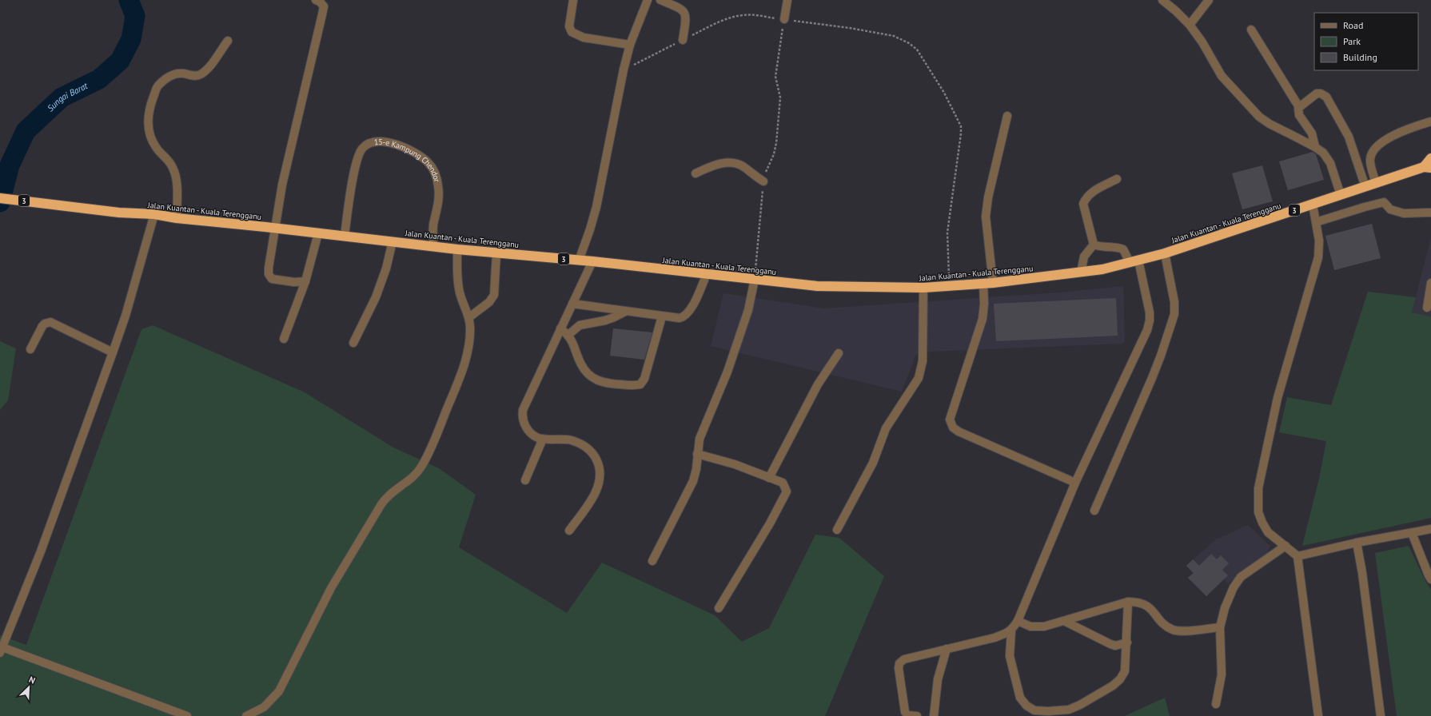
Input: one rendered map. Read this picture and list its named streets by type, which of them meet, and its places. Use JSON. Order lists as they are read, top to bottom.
{
  "streets": {
    "highway": ["3", "Jalan Kuantan - Kuala Terengganu"],
    "street": ["15-e Kampung Chendor"]
  },
  "crossings": [
    ["15-e Kampung Chendor", "Jalan Kuantan - Kuala Terengganu"]
  ],
  "water": ["Sungai Barat"],
  "legend": ["Road", "Park", "Building"],
  "north": "top right"
}
